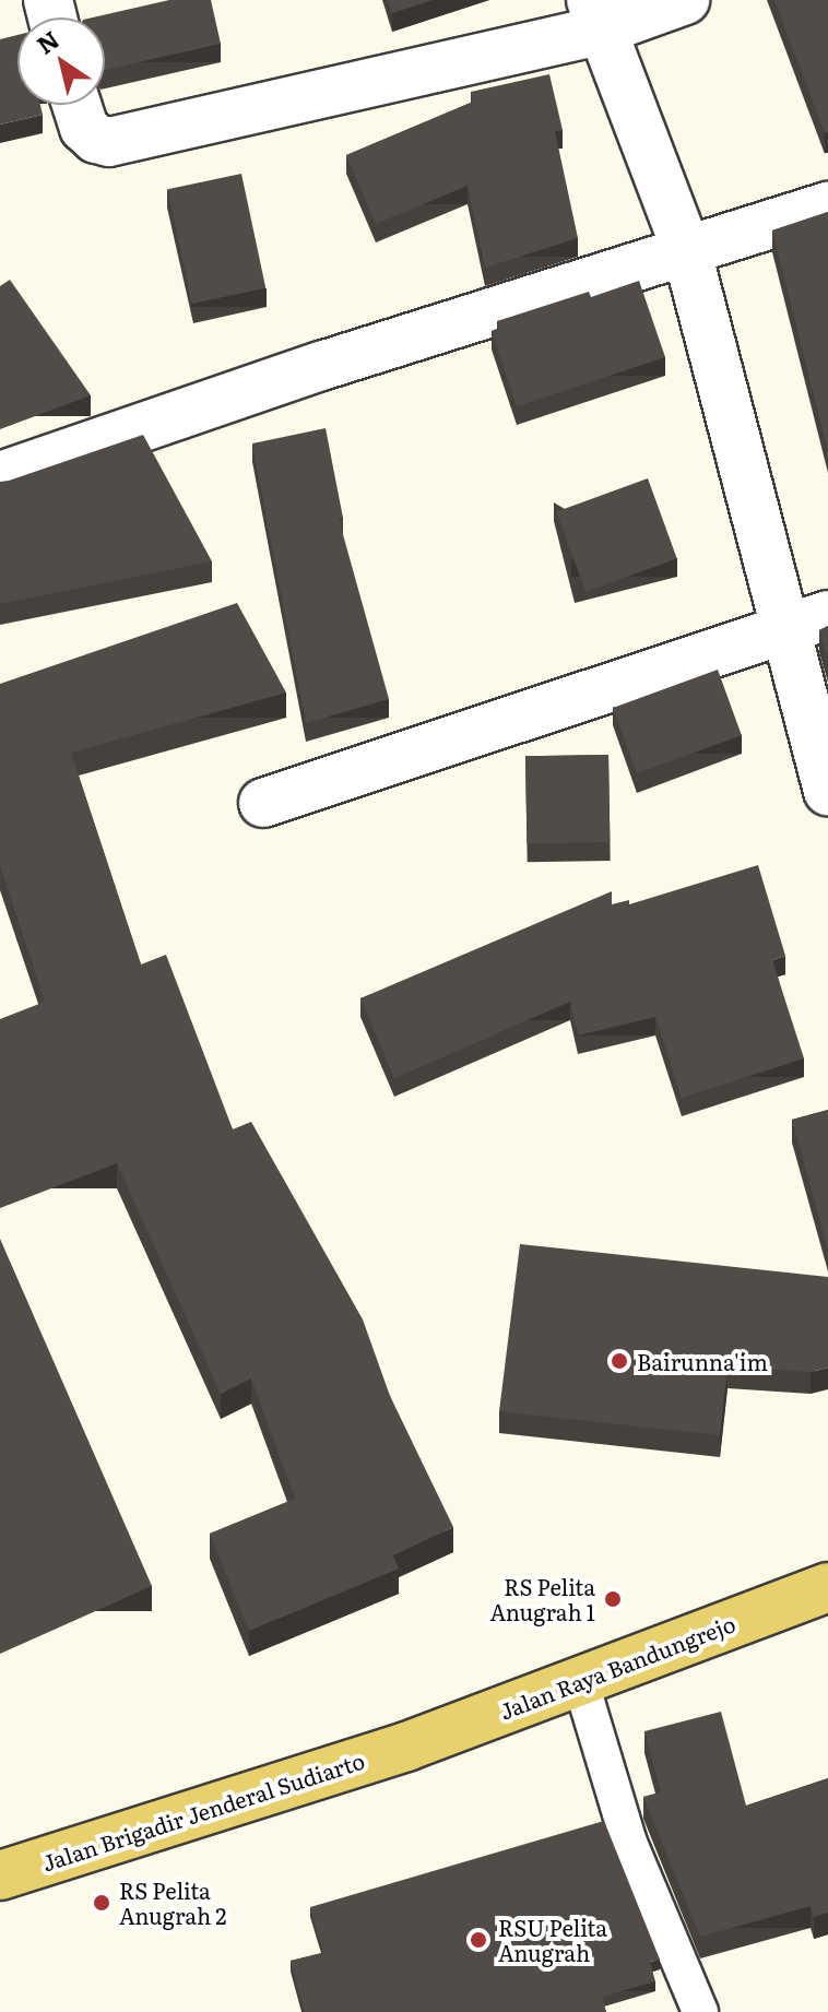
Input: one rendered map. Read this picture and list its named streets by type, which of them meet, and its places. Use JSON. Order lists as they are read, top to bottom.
{
  "streets": {
    "main road": ["Jalan Raya Bandungrejo", "Jalan Brigadir Jenderal Sudiarto"]
  },
  "crossings": [
    ["Jalan Raya Bandungrejo", "Jalan Brigadir Jenderal Sudiarto"]
  ],
  "places": [
    "Bairunna'im",
    "RS Pelita Anugrah 1",
    "RS Pelita Anugrah 2",
    "RSU Pelita Anugrah"
  ],
  "north": "top left"
}
